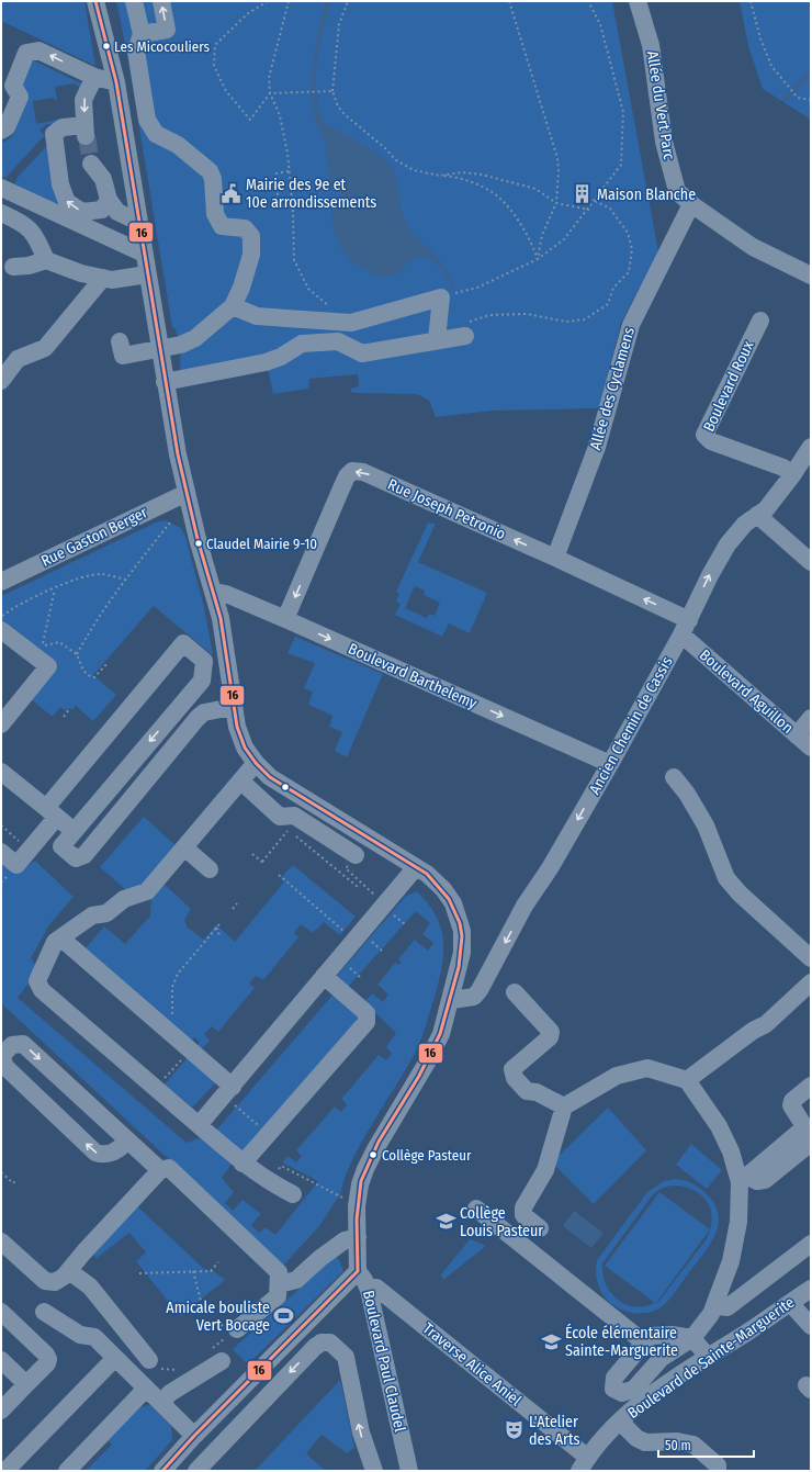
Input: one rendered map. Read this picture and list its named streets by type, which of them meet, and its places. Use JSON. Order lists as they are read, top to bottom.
{
  "streets": {
    "street": [
      "Allée du Vert Parc",
      "Boulevard Roux",
      "Allée des Cyclamens",
      "Rue Joseph Petronio",
      "Rue Gaston Berger",
      "Boulevard Barthelemy",
      "Boulevard Aguillon",
      "Ancien Chemin de Cassis",
      "Boulevard de Sainte-Marguerite",
      "Boulevard Paul Claudel",
      "Traverse Alice Aniel"
    ]
  },
  "crossings": [
    ["Allée du Vert Parc", "Allée des Cyclamens"],
    ["Boulevard Roux", "Ancien Chemin de Cassis"],
    ["Allée des Cyclamens", "Rue Joseph Petronio"],
    ["Rue Joseph Petronio", "Boulevard Barthelemy"],
    ["Rue Joseph Petronio", "Boulevard Aguillon"],
    ["Rue Joseph Petronio", "Ancien Chemin de Cassis"],
    ["Rue Gaston Berger", "Boulevard Paul Claudel"],
    ["Boulevard Barthelemy", "Ancien Chemin de Cassis"],
    ["Boulevard Barthelemy", "Boulevard Paul Claudel"],
    ["Boulevard Aguillon", "Ancien Chemin de Cassis"],
    ["Ancien Chemin de Cassis", "Boulevard Paul Claudel"],
    ["Boulevard de Sainte-Marguerite", "Traverse Alice Aniel"]
  ],
  "one_way": ["Boulevard Barthelemy"],
  "places": {
    "other": ["Les Micocouliers", "Claudel Mairie 9-10", "Collège Pasteur"],
    "public building": ["Mairie des 9e et 10e arrondissements"],
    "building": ["Maison Blanche"],
    "school or university": ["Collège Louis Pasteur", "École élémentaire Sainte-Marguerite"],
    "sports": ["Amicale bouliste Vert Bocage"],
    "theatre": ["L'Atelier des Arts"]
  },
  "lines": ["transit line 16"],
  "scale_bar": "50 m"
}
